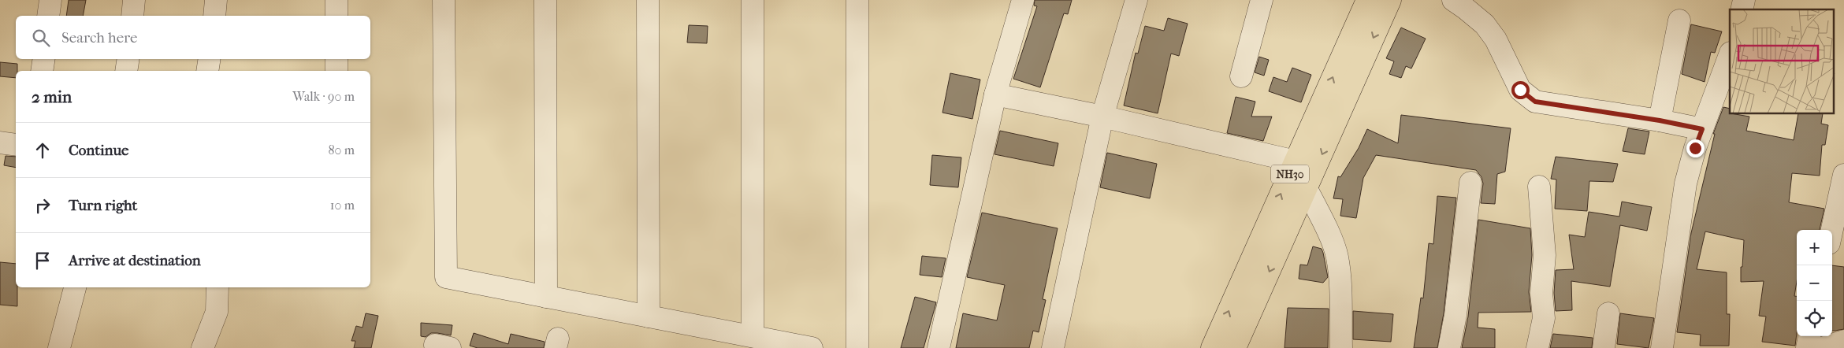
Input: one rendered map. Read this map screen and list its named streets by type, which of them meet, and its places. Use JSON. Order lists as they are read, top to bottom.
{
  "streets": {
    "highway": ["NH30"]
  },
  "page": {
    "search": "Search here",
    "heading": ["2 min", "Walk · 90 m"],
    "list": [
      ["Continue", "80 m"],
      ["Turn right", "10 m"],
      "Arrive at destination"
    ],
    "map_buttons": ["+", "−"]
  }
}
